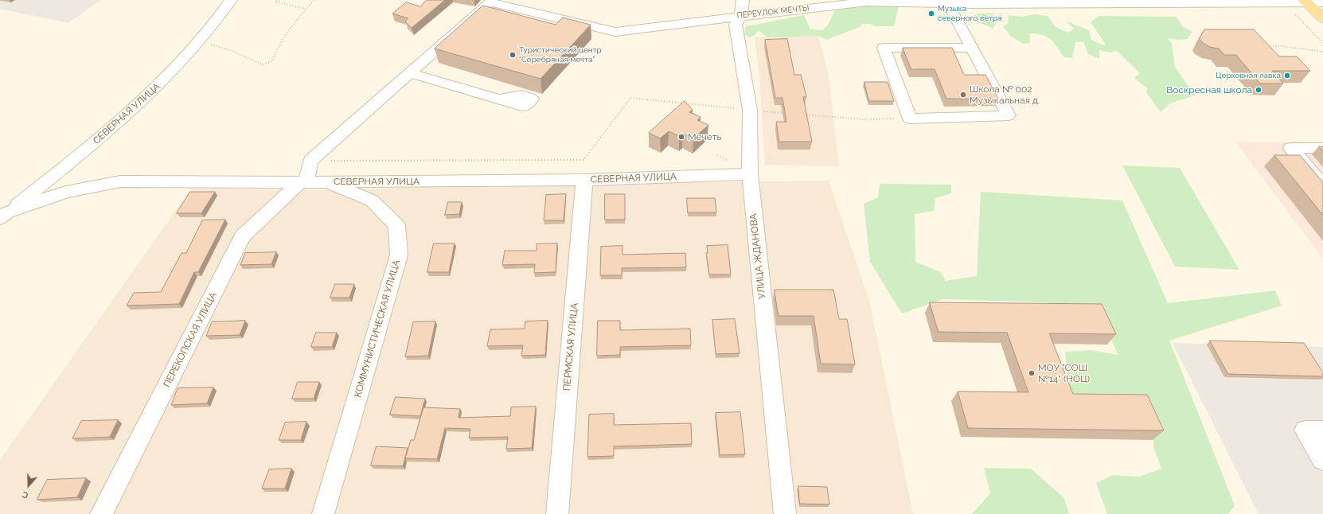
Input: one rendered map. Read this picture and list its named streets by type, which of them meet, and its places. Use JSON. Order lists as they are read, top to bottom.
{
  "streets": {
    "street": [
      "ПЕРЕУЛОК МЕЧТЫ",
      "СЕВЕРНАЯ УЛИЦА",
      "УЛИЦА ЖДАНОВА",
      "КОММУНИСТИЧЕСКАЯ УЛИЦА",
      "ПЕРЕКОПСКАЯ УЛИЦА",
      "ПЕРМСКАЯ УЛИЦА"
    ]
  },
  "crossings": [
    ["ПЕРЕУЛОК МЕЧТЫ", "УЛИЦА ЖДАНОВА"],
    ["СЕВЕРНАЯ УЛИЦА", "УЛИЦА ЖДАНОВА"],
    ["СЕВЕРНАЯ УЛИЦА", "КОММУНИСТИЧЕСКАЯ УЛИЦА"],
    ["СЕВЕРНАЯ УЛИЦА", "ПЕРЕКОПСКАЯ УЛИЦА"],
    ["СЕВЕРНАЯ УЛИЦА", "ПЕРМСКАЯ УЛИЦА"],
    ["КОММУНИСТИЧЕСКАЯ УЛИЦА", "ПЕРЕКОПСКАЯ УЛИЦА"]
  ],
  "places": [
    "Музыка северного ветра",
    "Туристический центр \"Серебряная мечта\"",
    "Церковная лавка",
    "Воскресная школа",
    "Школа № 002 Музыкальная д.",
    "Мечеть",
    "МОУ \"СОШ №14\" (НОЦ)"
  ],
  "north": "bottom"
}
